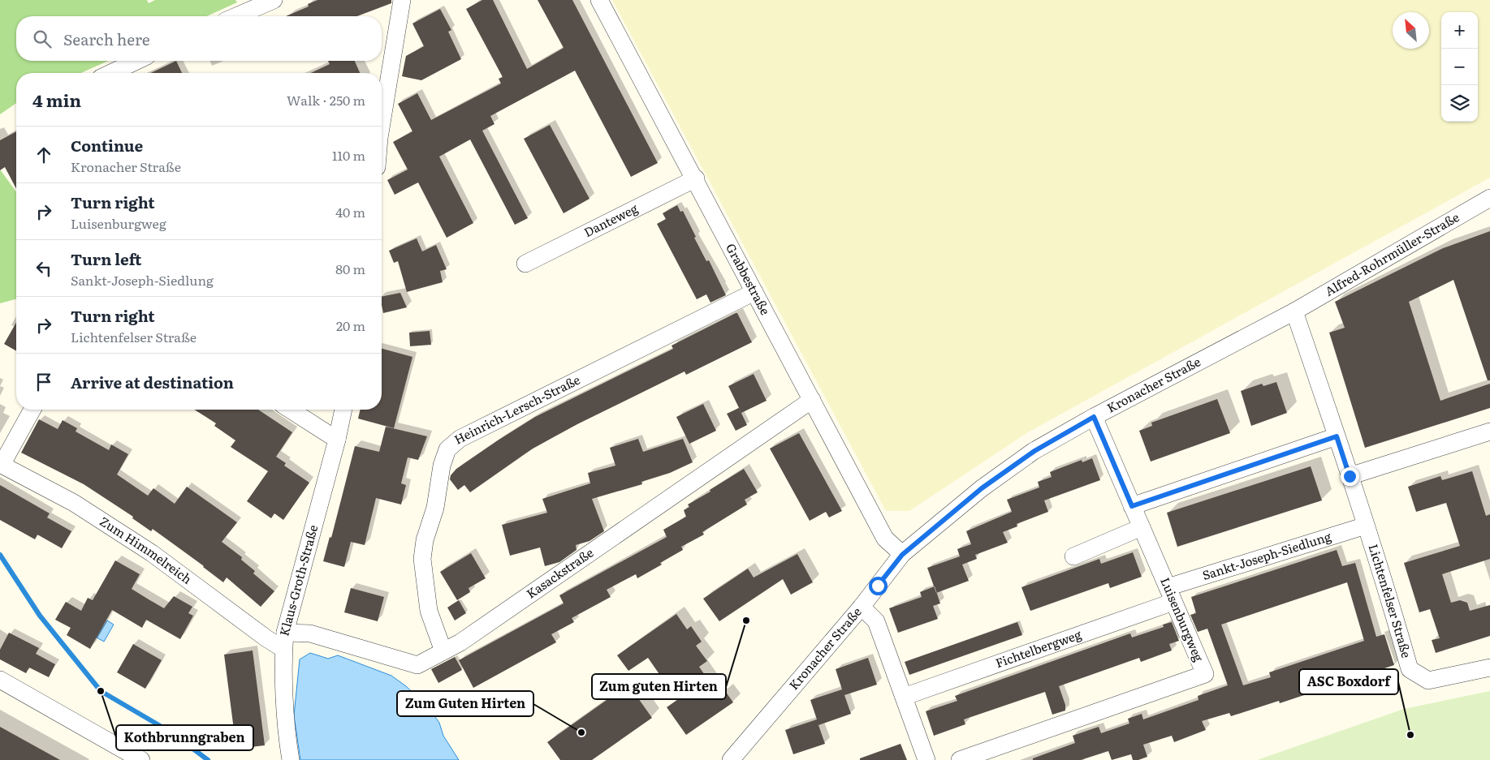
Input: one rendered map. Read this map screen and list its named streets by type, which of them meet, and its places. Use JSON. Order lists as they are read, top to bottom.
{
  "streets": {
    "street": [
      "Danteweg",
      "Alfred-Rohrmüller-Straße",
      "Grabbestraße",
      "Kronacher Straße",
      "Heinrich-Lersch-Straße",
      "Zum Himmelreich",
      "Sankt-Joseph-Siedlung",
      "Kasackstraße",
      "Klaus-Groth-Straße",
      "Lichtenfelser Straße",
      "Luisenburgweg",
      "Fichtelbergweg"
    ]
  },
  "crossings": [
    ["Danteweg", "Grabbestraße"],
    ["Alfred-Rohrmüller-Straße", "Kronacher Straße"],
    ["Alfred-Rohrmüller-Straße", "Lichtenfelser Straße"],
    ["Grabbestraße", "Kronacher Straße"],
    ["Grabbestraße", "Heinrich-Lersch-Straße"],
    ["Grabbestraße", "Kasackstraße"],
    ["Kronacher Straße", "Lichtenfelser Straße"],
    ["Kronacher Straße", "Luisenburgweg"],
    ["Heinrich-Lersch-Straße", "Kasackstraße"],
    ["Zum Himmelreich", "Kasackstraße"],
    ["Zum Himmelreich", "Klaus-Groth-Straße"],
    ["Sankt-Joseph-Siedlung", "Lichtenfelser Straße"],
    ["Sankt-Joseph-Siedlung", "Luisenburgweg"],
    ["Sankt-Joseph-Siedlung", "Fichtelbergweg"],
    ["Kasackstraße", "Klaus-Groth-Straße"],
    ["Luisenburgweg", "Fichtelbergweg"]
  ],
  "places": [
    "Zum guten Hirten",
    "Kothbrunngraben",
    "Zum Guten Hirten",
    "ASC Boxdorf"
  ],
  "north": "top left",
  "page": {
    "map_buttons": ["+", "−"],
    "search": "Search here",
    "heading": ["4 min", "Walk · 250 m"],
    "list": [
      ["Continue", "Kronacher Straße", "110 m"],
      ["Turn right", "Luisenburgweg", "40 m"],
      ["Turn left", "Sankt-Joseph-Siedlung", "80 m"],
      ["Turn right", "Lichtenfelser Straße", "20 m"],
      "Arrive at destination"
    ]
  }
}
